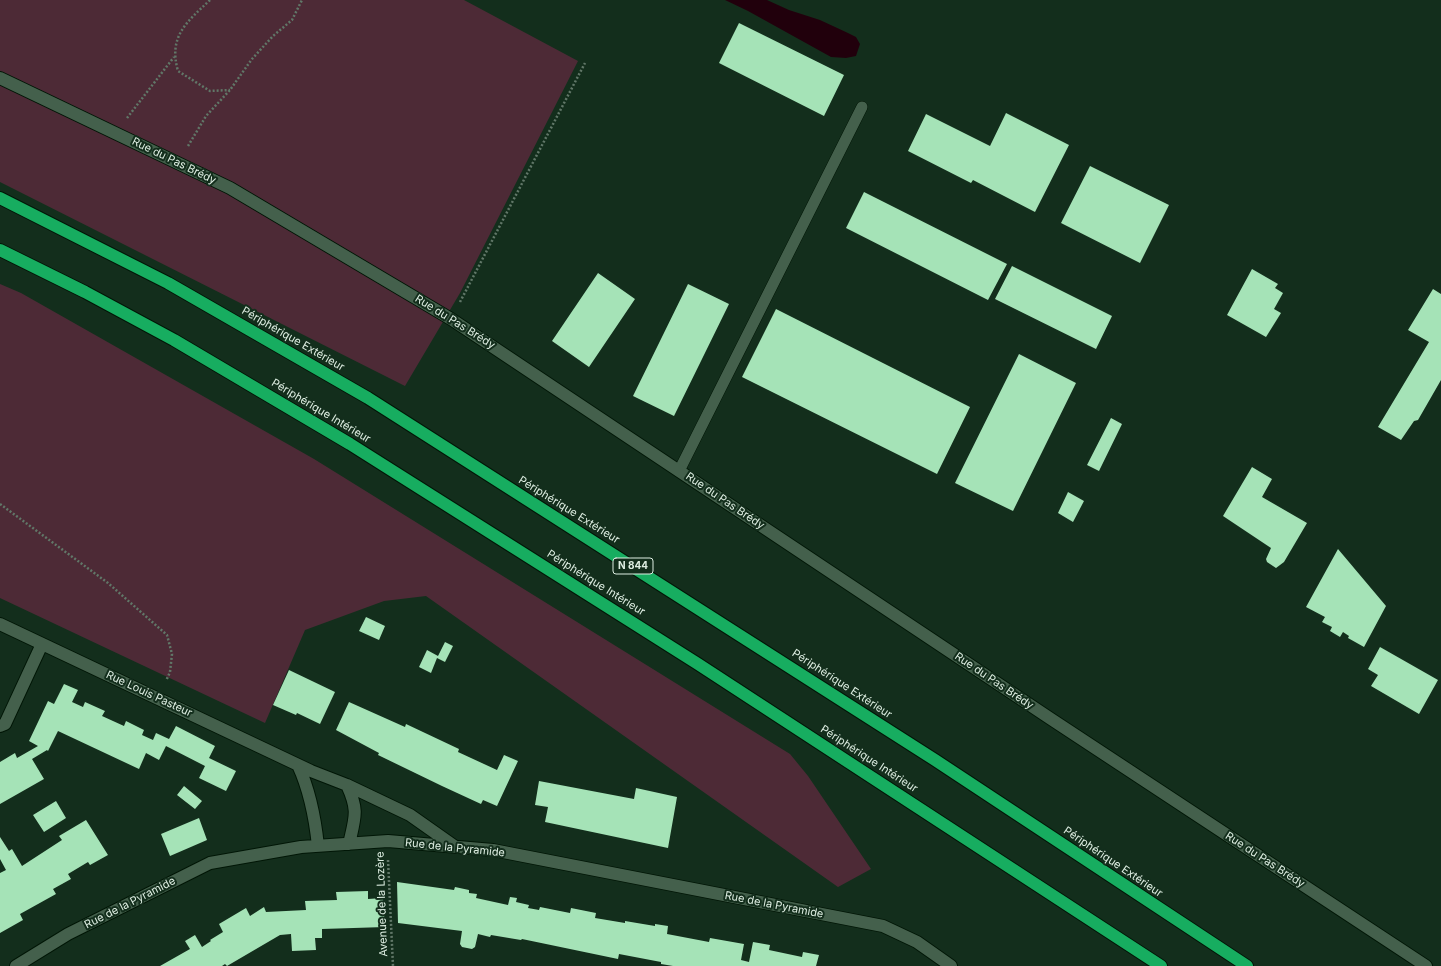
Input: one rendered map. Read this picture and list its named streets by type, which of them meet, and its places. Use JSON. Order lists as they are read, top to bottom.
{
  "streets": {
    "highway": ["Périphérique Extérieur", "Périphérique Intérieur", "N 844"],
    "street": ["Rue du Pas Brédy", "Rue Louis Pasteur", "Rue de la Pyramide"],
    "path": ["Avenue de la Lozère"]
  },
  "crossings": [
    ["Rue Louis Pasteur", "Rue de la Pyramide"],
    ["Rue de la Pyramide", "Avenue de la Lozère"]
  ]
}
